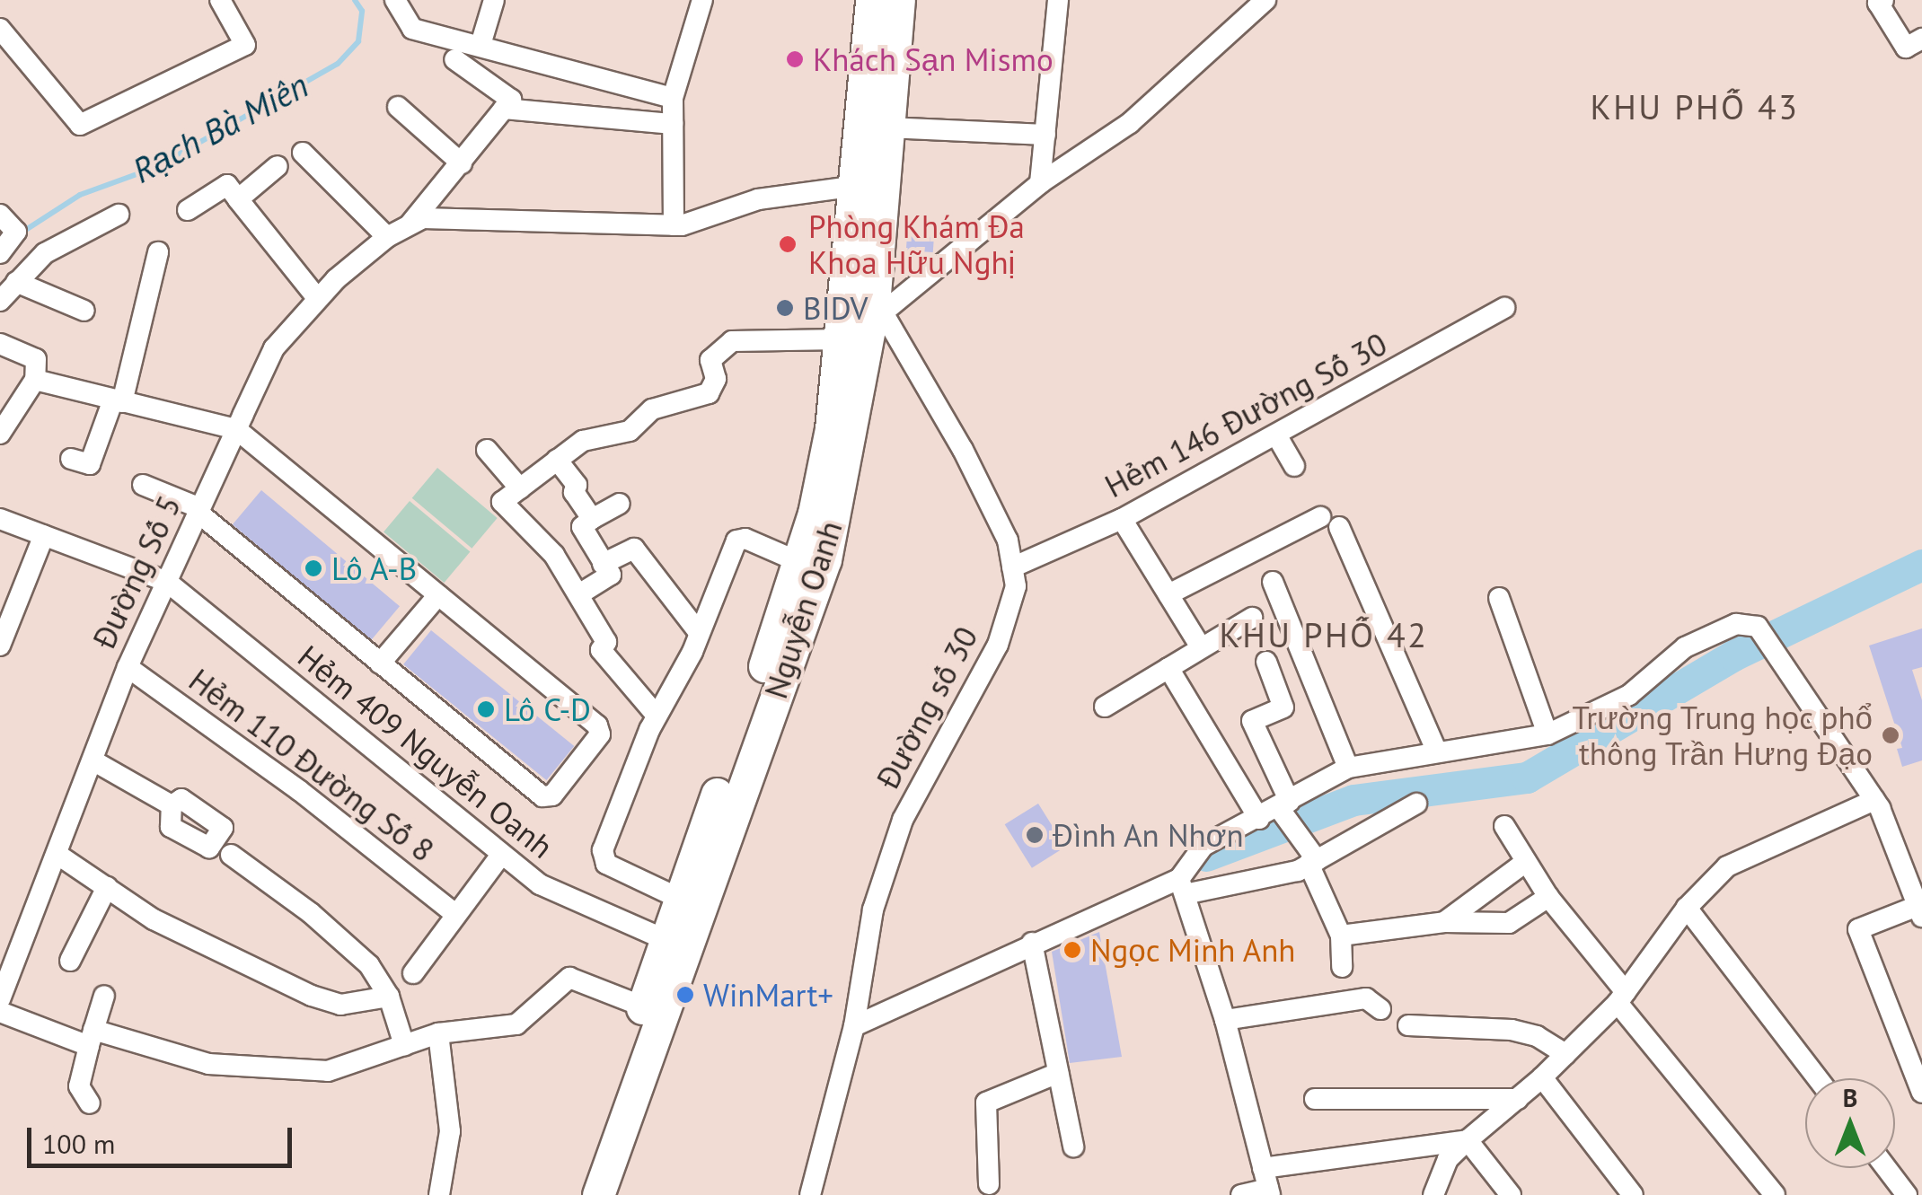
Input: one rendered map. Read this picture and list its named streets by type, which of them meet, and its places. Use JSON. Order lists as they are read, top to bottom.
{
  "streets": {
    "main road": ["Nguyễn Oanh"],
    "street": [
      "Hẻm 146 Đường Số 30",
      "Đường Số 5",
      "Đường số 30",
      "Hẻm 409 Nguyễn Oanh",
      "Hẻm 110 Đường Số 8"
    ]
  },
  "crossings": [
    ["Hẻm 146 Đường Số 30", "Đường số 30"],
    ["Đường Số 5", "Hẻm 409 Nguyễn Oanh"],
    ["Đường Số 5", "Hẻm 110 Đường Số 8"],
    ["Nguyễn Oanh", "Đường số 30"],
    ["Nguyễn Oanh", "Hẻm 409 Nguyễn Oanh"]
  ],
  "districts": ["KHU PHỐ 43", "KHU PHỐ 42"],
  "water": ["Rạch Bà Miên"],
  "places": [
    "Khách Sạn Mismo",
    "Phòng Khám Đa Khoa Hữu Nghị",
    "BIDV",
    "Lô A-B",
    "Lô C-D",
    "Trường Trung học phổ thông Trần Hưng Đạo",
    "Đình An Nhơn",
    "Ngọc Minh Anh",
    "WinMart+"
  ],
  "scale_bar": "100 m",
  "north": "top"
}
